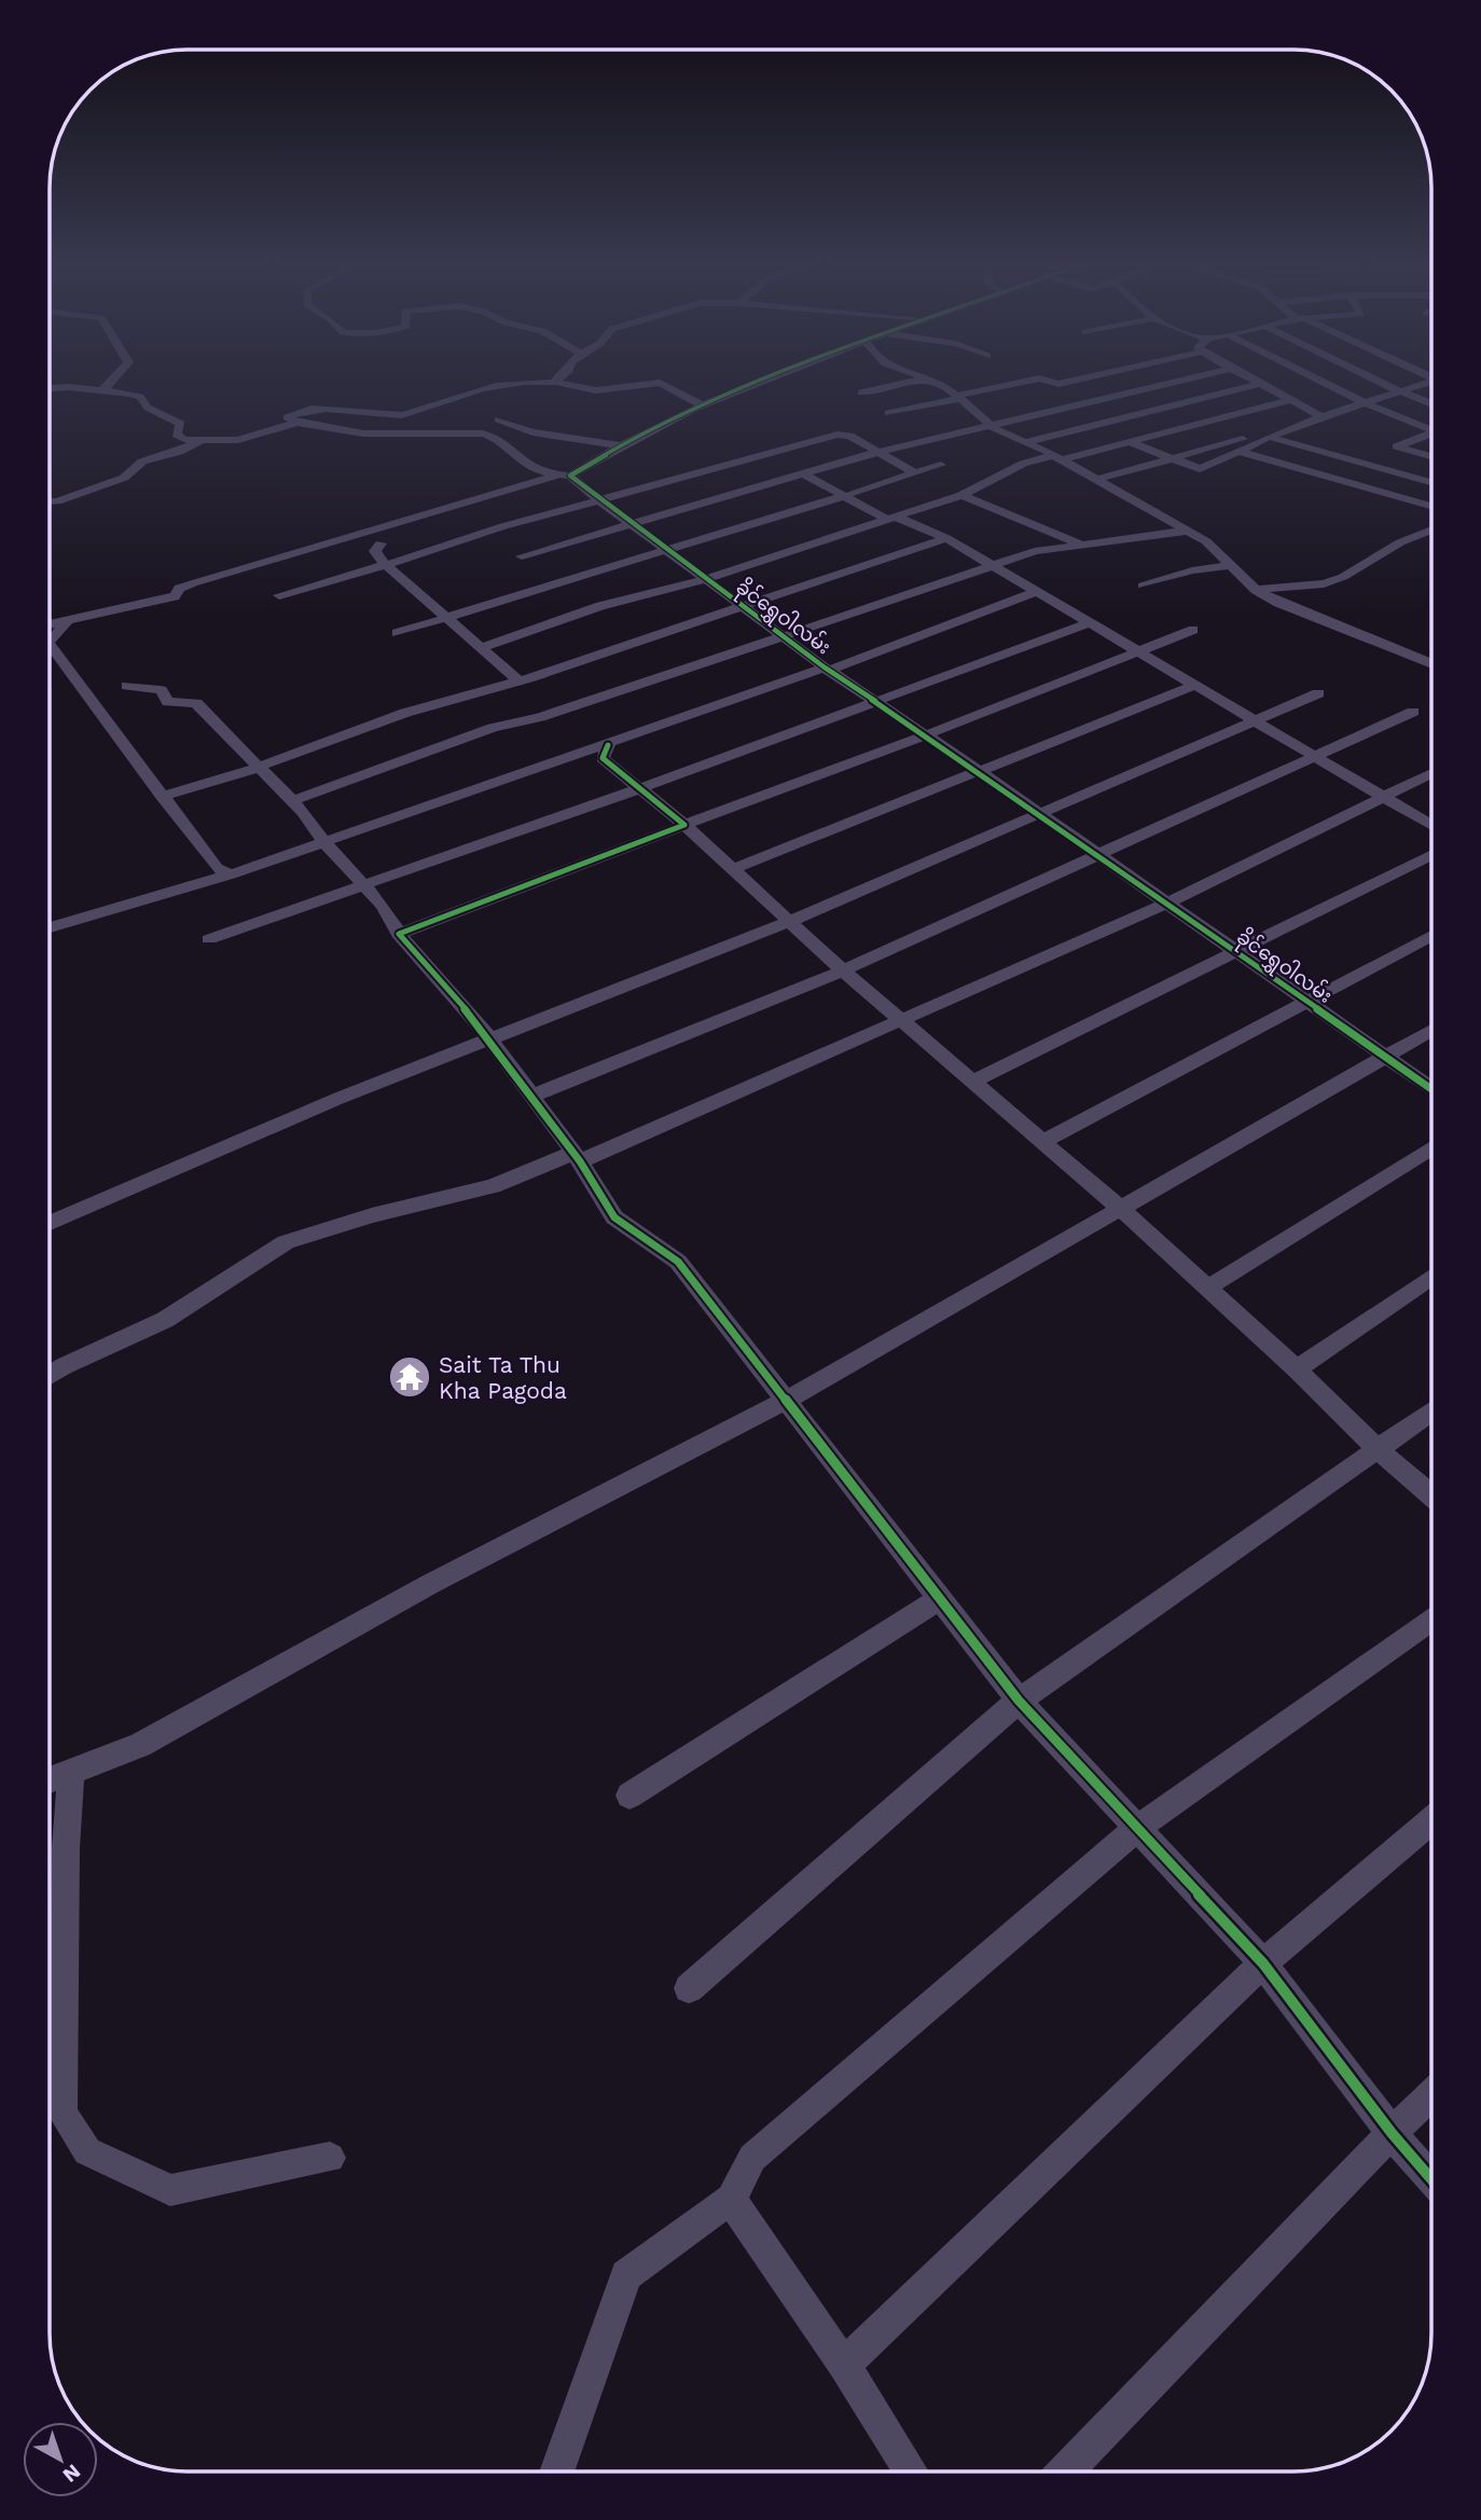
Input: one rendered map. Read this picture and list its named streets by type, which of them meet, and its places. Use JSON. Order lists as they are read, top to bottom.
{
  "streets": {
    "street": ["ခိုင်ရွှေဝါလမ်း"]
  },
  "places": {
    "temple": ["Sait Ta Thu Kha Pagoda"]
  },
  "north": "bottom right"
}
